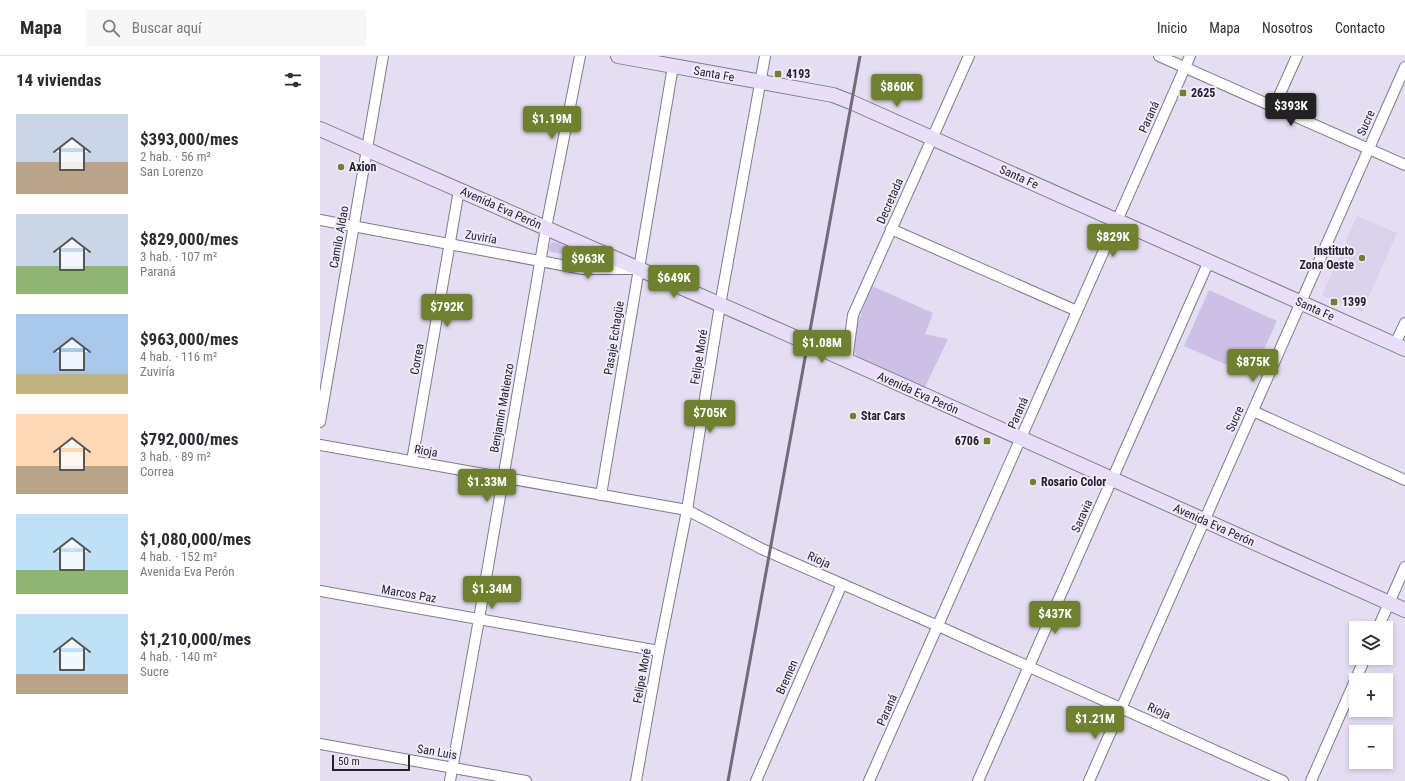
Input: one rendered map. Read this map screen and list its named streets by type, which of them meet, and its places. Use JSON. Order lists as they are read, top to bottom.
{
  "streets": {
    "main road": ["Santa Fe", "Avenida Eva Perón"],
    "street": [
      "Paraná",
      "Sucre",
      "Decretada",
      "Camilo Aldao",
      "Zuviría",
      "Pasaje Echagüe",
      "Felipe Moré",
      "Correa",
      "Benjamín Matienzo",
      "Rioja",
      "Saravia",
      "Marcos Paz",
      "Bremen",
      "San Luis"
    ]
  },
  "crossings": [
    ["Santa Fe", "Paraná"],
    ["Santa Fe", "Sucre"],
    ["Santa Fe", "Decretada"],
    ["Santa Fe", "Pasaje Echagüe"],
    ["Santa Fe", "Felipe Moré"],
    ["Santa Fe", "Saravia"],
    ["Paraná", "Avenida Eva Perón"],
    ["Paraná", "Rioja"],
    ["Sucre", "Avenida Eva Perón"],
    ["Sucre", "Rioja"],
    ["Decretada", "Avenida Eva Perón"],
    ["Avenida Eva Perón", "Camilo Aldao"],
    ["Avenida Eva Perón", "Zuviría"],
    ["Avenida Eva Perón", "Pasaje Echagüe"],
    ["Avenida Eva Perón", "Felipe Moré"],
    ["Avenida Eva Perón", "Correa"],
    ["Avenida Eva Perón", "Benjamín Matienzo"],
    ["Avenida Eva Perón", "Saravia"],
    ["Camilo Aldao", "Zuviría"],
    ["Zuviría", "Pasaje Echagüe"],
    ["Zuviría", "Correa"],
    ["Zuviría", "Benjamín Matienzo"],
    ["Pasaje Echagüe", "Rioja"],
    ["Felipe Moré", "Rioja"],
    ["Felipe Moré", "Marcos Paz"],
    ["Correa", "Rioja"],
    ["Benjamín Matienzo", "Rioja"],
    ["Benjamín Matienzo", "Marcos Paz"],
    ["Benjamín Matienzo", "San Luis"],
    ["Rioja", "Saravia"],
    ["Rioja", "Bremen"]
  ],
  "places": {
    "transit": [
      "4193",
      "2625",
      "1399",
      "6706"
    ],
    "other": [
      "Axion",
      "Instituto Zona Oeste",
      "Star Cars",
      "Rosario Color"
    ]
  },
  "scale_bar": "50 m",
  "page": {
    "header": "Mapa",
    "search": "Buscar aquí",
    "nav": [
      "Inicio",
      "Mapa",
      "Nosotros",
      "Contacto"
    ],
    "heading": "14 viviendas",
    "price": [
      "$860K",
      "$393K",
      "$1.19M",
      "$829K",
      "$963K",
      "$649K",
      "$792K",
      "$1.08M",
      "$875K",
      "$705K",
      "$1.33M",
      "$1.34M",
      "$437K",
      "$1.21M"
    ],
    "list": [
      {
        "name": "$393,000/mes",
        "note": "2 hab. · 56 m² · San Lorenzo"
      },
      {
        "name": "$829,000/mes",
        "note": "3 hab. · 107 m² · Paraná"
      },
      {
        "name": "$963,000/mes",
        "note": "4 hab. · 116 m² · Zuviría"
      },
      {
        "name": "$792,000/mes",
        "note": "3 hab. · 89 m² · Correa"
      },
      {
        "name": "$1,080,000/mes",
        "note": "4 hab. · 152 m² · Avenida Eva Perón"
      },
      {
        "name": "$1,210,000/mes",
        "note": "4 hab. · 140 m² · Sucre"
      }
    ],
    "map_buttons": ["+", "−"],
    "scale": "50 m"
  }
}
